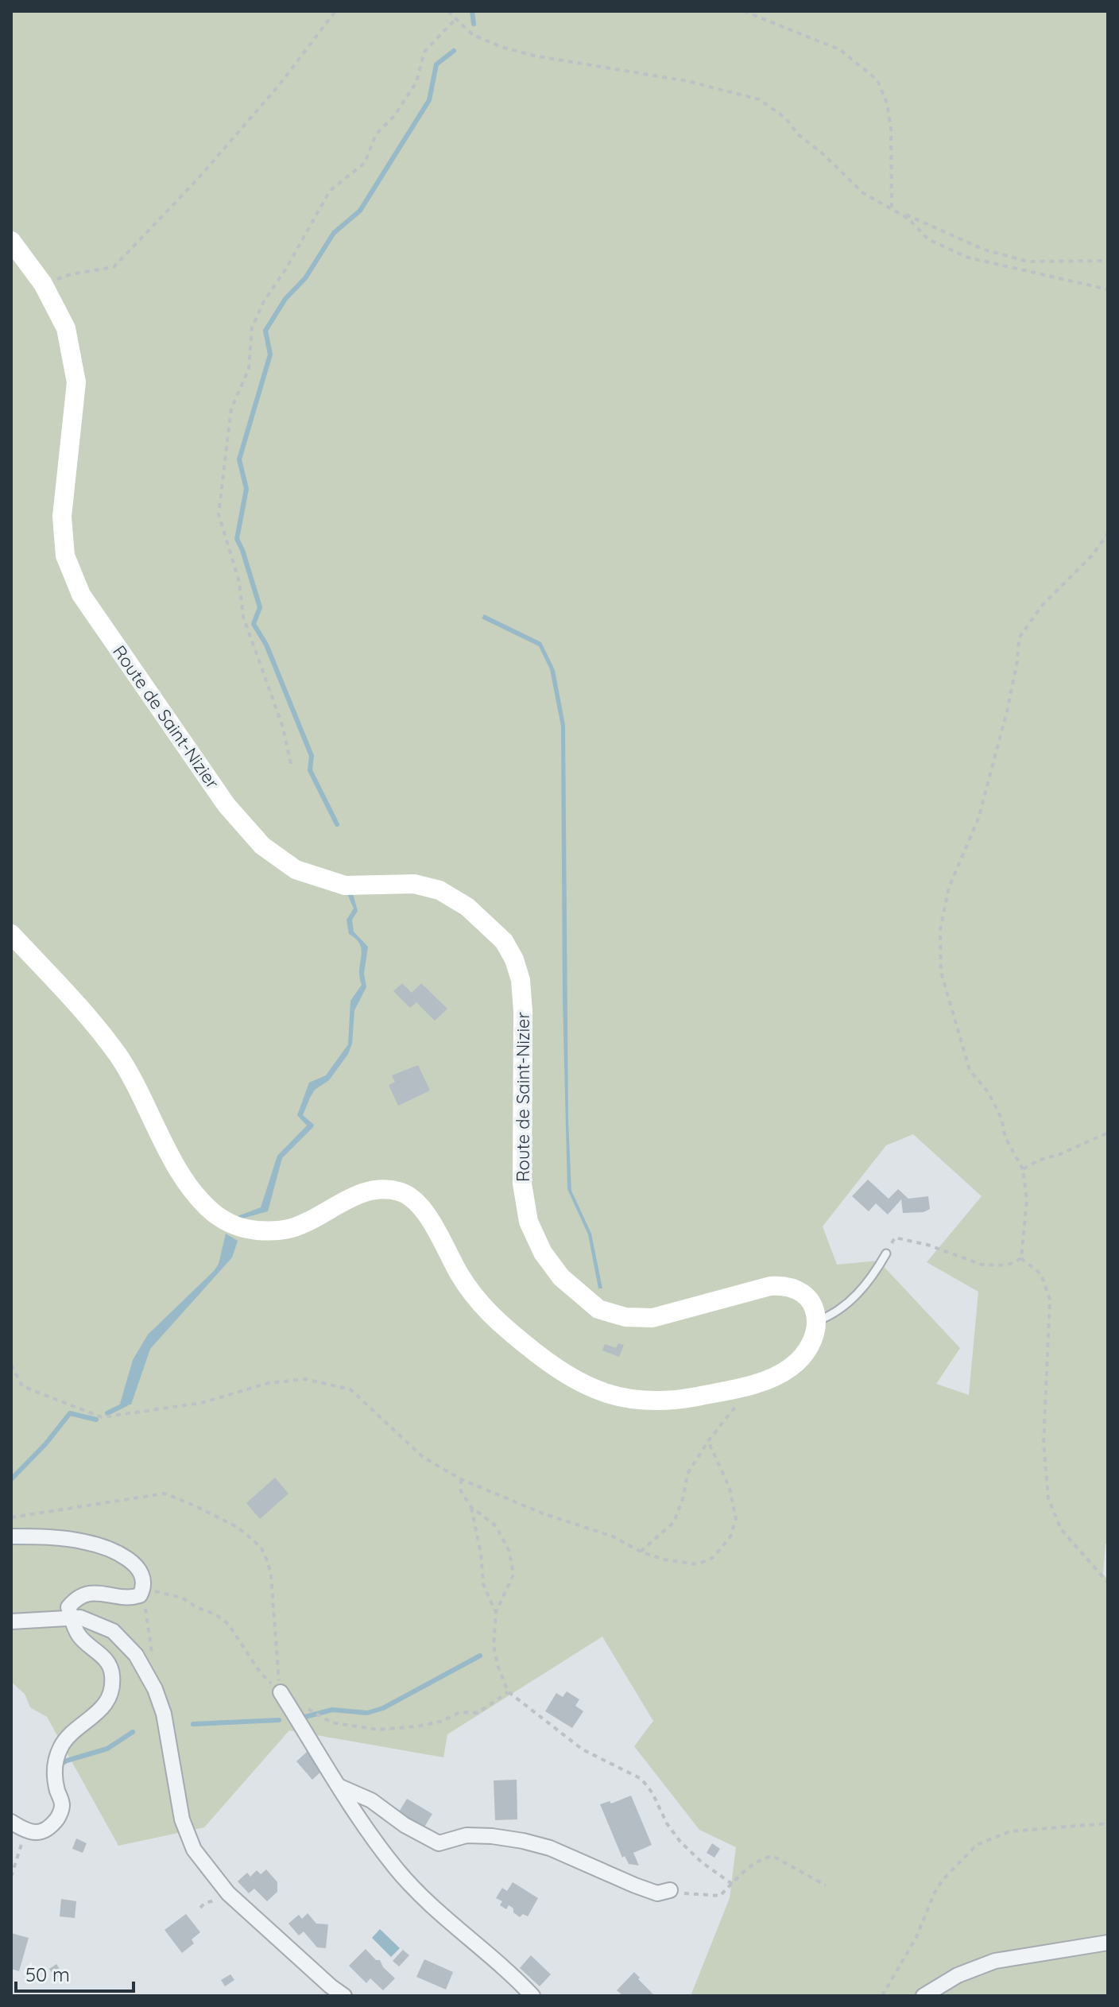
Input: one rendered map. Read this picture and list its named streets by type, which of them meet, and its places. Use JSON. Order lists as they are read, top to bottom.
{
  "streets": {
    "main road": ["Route de Saint-Nizier"]
  },
  "scale_bar": "50 m"
}
